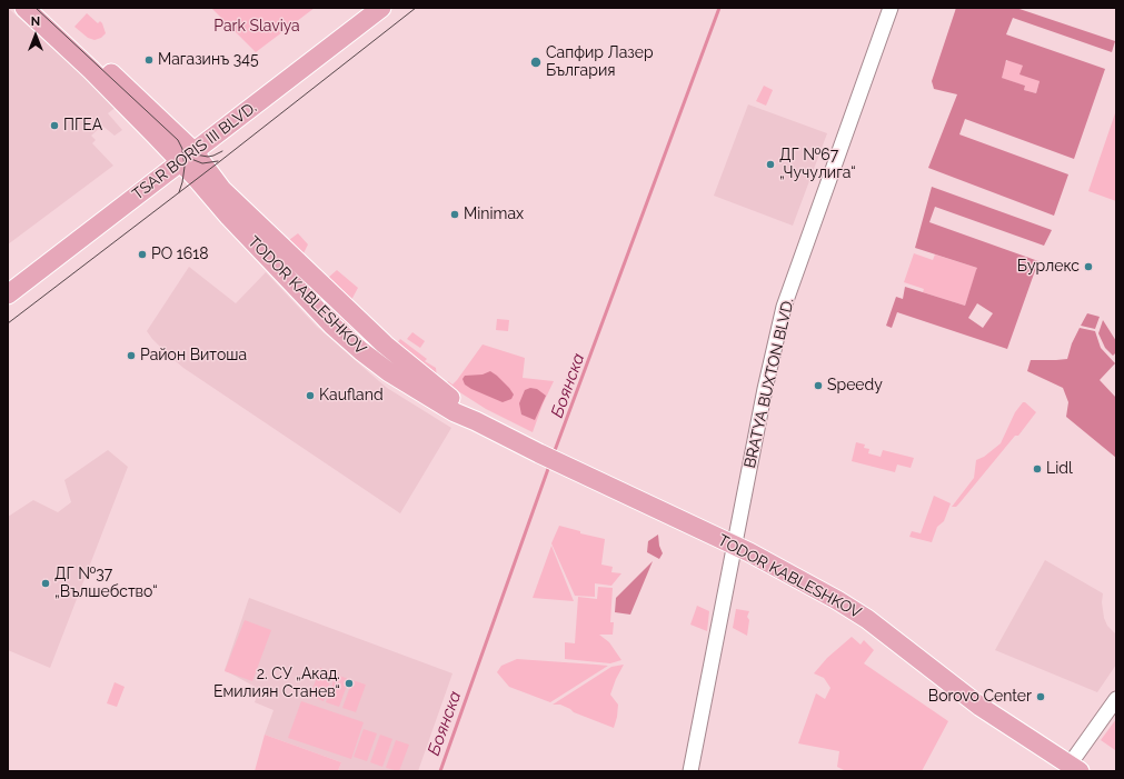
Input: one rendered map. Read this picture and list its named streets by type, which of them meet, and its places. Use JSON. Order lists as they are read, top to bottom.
{
  "streets": {
    "main road": ["TSAR BORIS III BLVD.", "TODOR KABLESHKOV"],
    "street": ["BRATYA BUXTON BLVD."]
  },
  "crossings": [
    ["TSAR BORIS III BLVD.", "TODOR KABLESHKOV"],
    ["TODOR KABLESHKOV", "BRATYA BUXTON BLVD."]
  ],
  "water": ["Боянска"],
  "parks": ["Park Slaviya"],
  "places": [
    "Магазинъ 345",
    "Сапфир Лазер България",
    "ПГЕА",
    "ДГ №67 „Чучулига“",
    "Minimax",
    "PO 1618",
    "Бурлекс",
    "Район Витоша",
    "Speedy",
    "Kaufland",
    "Lidl",
    "ДГ №37 „Вълшебство“",
    "2. СУ „Акад. Емилиян Станев“",
    "Borovo Center"
  ],
  "north": "top"
}
